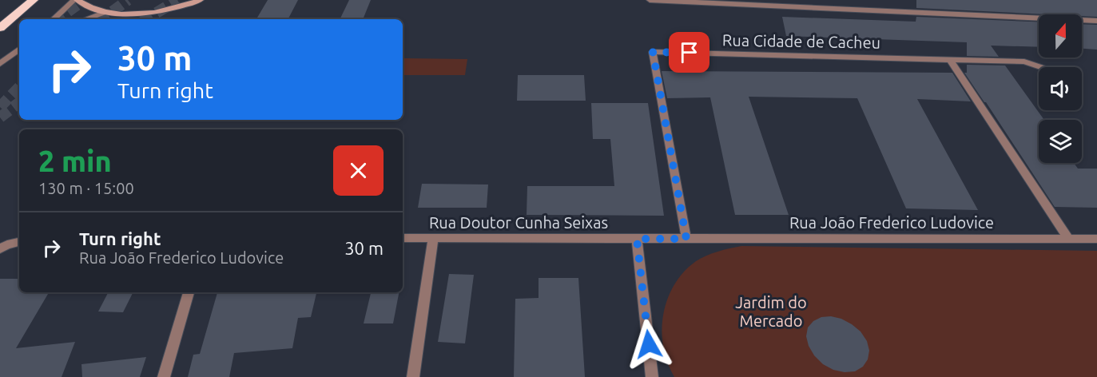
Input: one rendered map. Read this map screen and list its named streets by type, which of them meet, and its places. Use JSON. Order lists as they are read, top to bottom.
{
  "streets": {
    "street": ["Rua Cidade de Cacheu", "Rua Doutor Cunha Seixas", "Rua João Frederico Ludovice"]
  },
  "crossings": [
    ["Rua Cidade de Cacheu", "Rua João Frederico Ludovice"],
    ["Rua Doutor Cunha Seixas", "Rua João Frederico Ludovice"]
  ],
  "parks": ["Jardim do Mercado"],
  "north": "top",
  "page": {
    "turn": ["30 m", "Turn right"],
    "heading": ["2 min", "130 m · 15:00"],
    "list": [
      {
        "name": "Turn right",
        "note": "Rua João Frederico Ludovice",
        "value": "30 m"
      }
    ]
  }
}
